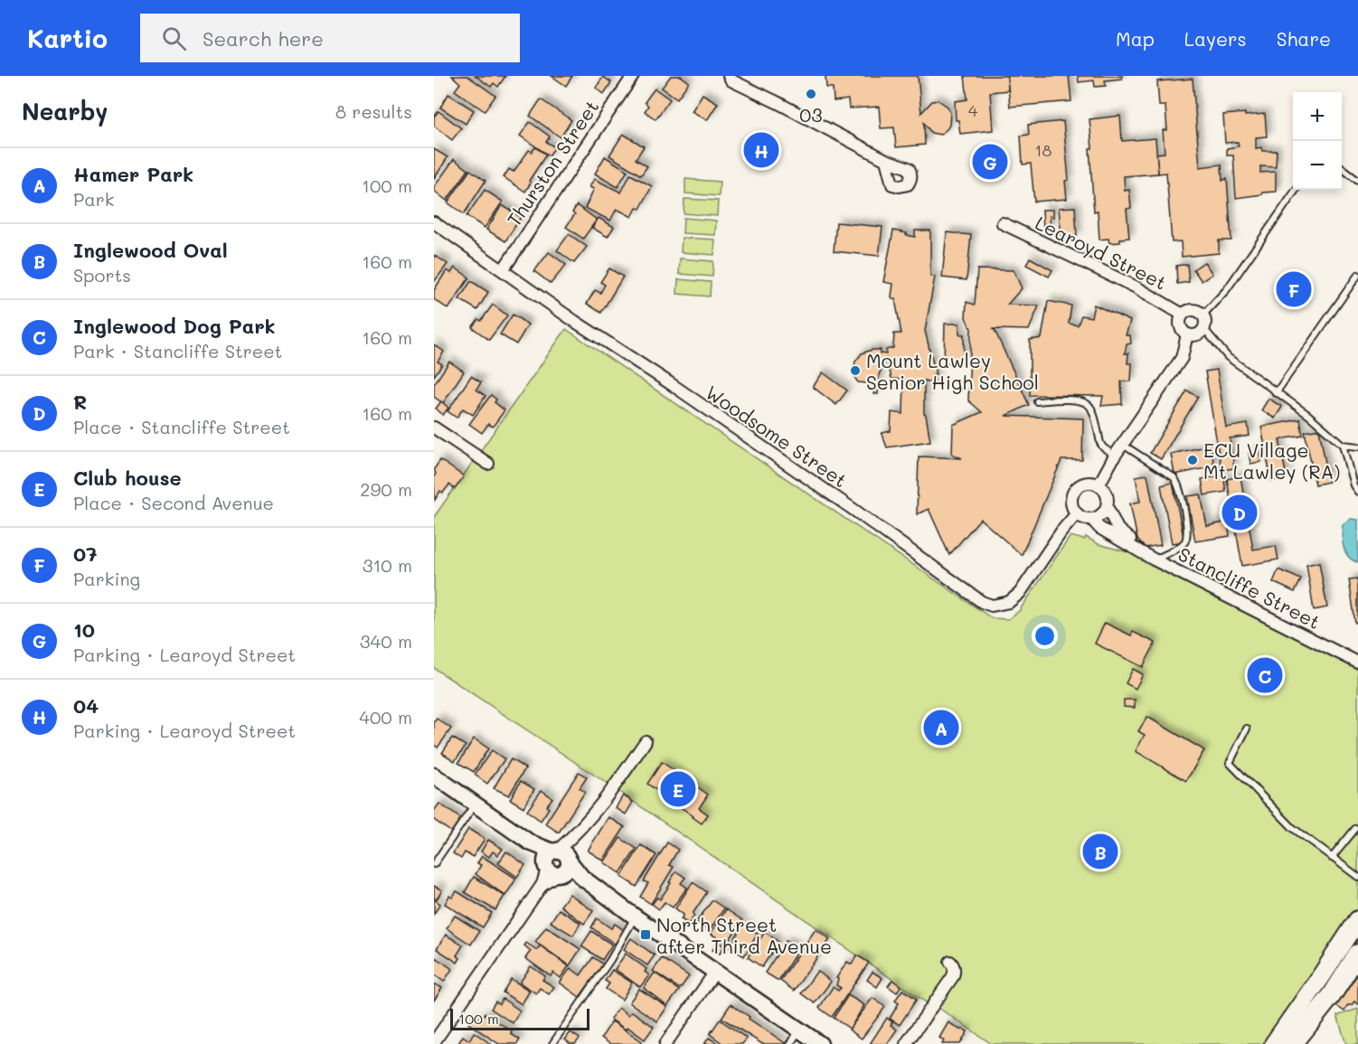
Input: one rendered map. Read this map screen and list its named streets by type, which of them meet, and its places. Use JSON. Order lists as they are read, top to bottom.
{
  "streets": {
    "street": [
      "Thurston Street",
      "Learoyd Street",
      "Woodsome Street",
      "Stancliffe Street"
    ]
  },
  "crossings": [
    ["Thurston Street", "Woodsome Street"],
    ["Woodsome Street", "Stancliffe Street"]
  ],
  "places": {
    "other": ["03", "Mount Lawley Senior High School", "ECU Village Mt Lawley (RA)"],
    "transit": ["North Street after Third Avenue"]
  },
  "house_numbers": ["4", "18"],
  "scale_bar": "100 m",
  "page": {
    "header": "Kartio",
    "search": "Search here",
    "nav": ["Map", "Layers", "Share"],
    "heading": ["Nearby", "8 results"],
    "map_buttons": ["+", "−"],
    "pins": [
      "H",
      "G",
      "F",
      "D",
      "C",
      "A",
      "E",
      "B"
    ],
    "list": [
      {
        "mark": "A",
        "name": "Hamer Park",
        "note": "Park",
        "value": "100 m"
      },
      {
        "mark": "B",
        "name": "Inglewood Oval",
        "note": "Sports",
        "value": "160 m"
      },
      {
        "mark": "C",
        "name": "Inglewood Dog Park",
        "note": "Park · Stancliffe Street",
        "value": "160 m"
      },
      {
        "mark": "D",
        "name": "R",
        "note": "Place · Stancliffe Street",
        "value": "160 m"
      },
      {
        "mark": "E",
        "name": "Club house",
        "note": "Place · Second Avenue",
        "value": "290 m"
      },
      {
        "mark": "F",
        "name": "07",
        "note": "Parking",
        "value": "310 m"
      },
      {
        "mark": "G",
        "name": "10",
        "note": "Parking · Learoyd Street",
        "value": "340 m"
      },
      {
        "mark": "H",
        "name": "04",
        "note": "Parking · Learoyd Street",
        "value": "400 m"
      }
    ],
    "scale": "100 m"
  }
}
